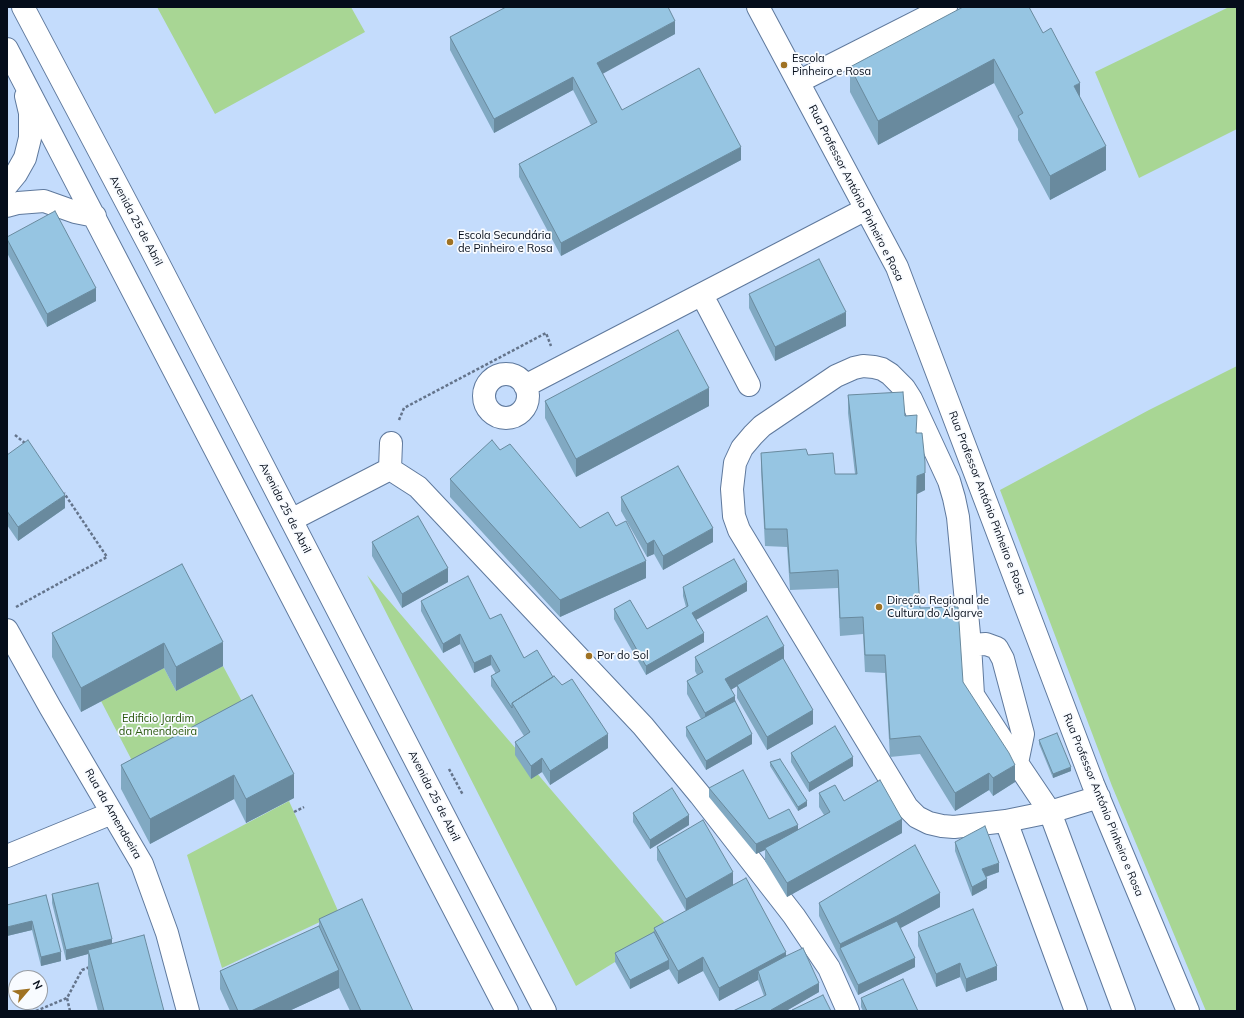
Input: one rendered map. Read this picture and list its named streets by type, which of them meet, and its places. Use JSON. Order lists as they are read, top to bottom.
{
  "streets": {
    "street": ["Rua Professor António Pinheiro e Rosa", "Avenida 25 de Abril", "Rua da Amendoeira"]
  },
  "parks": ["Edificio Jardim da Amendoeira"],
  "places": [
    "Escola Pinheiro e Rosa",
    "Escola Secundária de Pinheiro e Rosa",
    "Direção Regional de Cultura do Algarve",
    "Por do Sol"
  ],
  "north": "top right"
}
